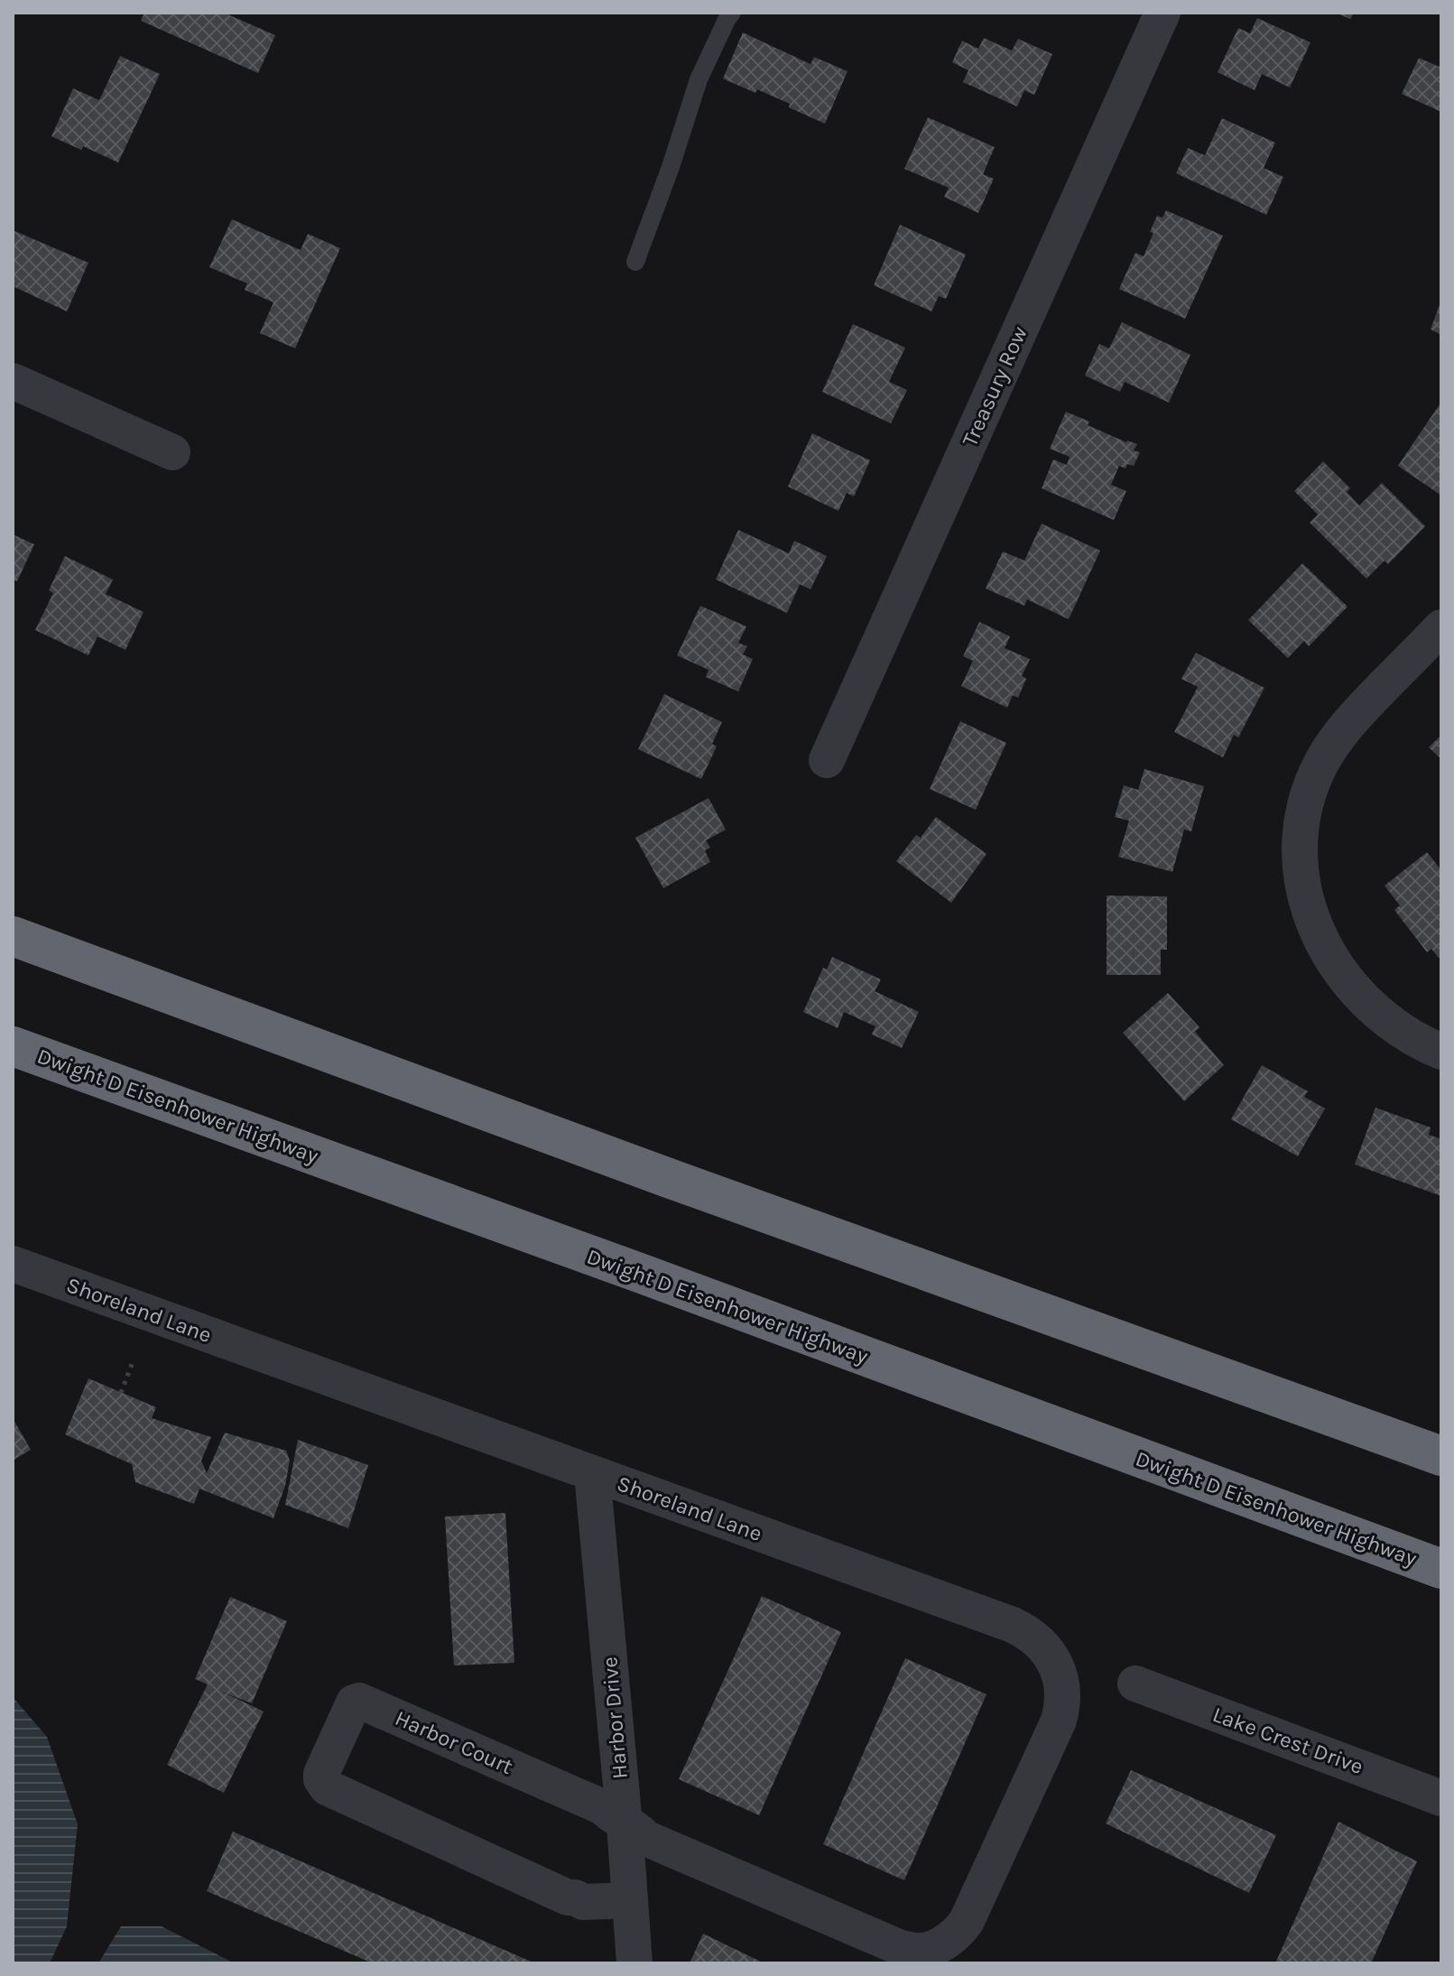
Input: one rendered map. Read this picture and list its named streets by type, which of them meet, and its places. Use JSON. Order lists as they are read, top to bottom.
{
  "streets": {
    "highway": ["Dwight D Eisenhower Highway"],
    "street": [
      "Treasury Row",
      "Shoreland Lane",
      "Harbor Drive",
      "Lake Crest Drive",
      "Harbor Court"
    ]
  },
  "crossings": [
    ["Shoreland Lane", "Harbor Drive"],
    ["Shoreland Lane", "Harbor Court"],
    ["Harbor Drive", "Harbor Court"]
  ]
}
